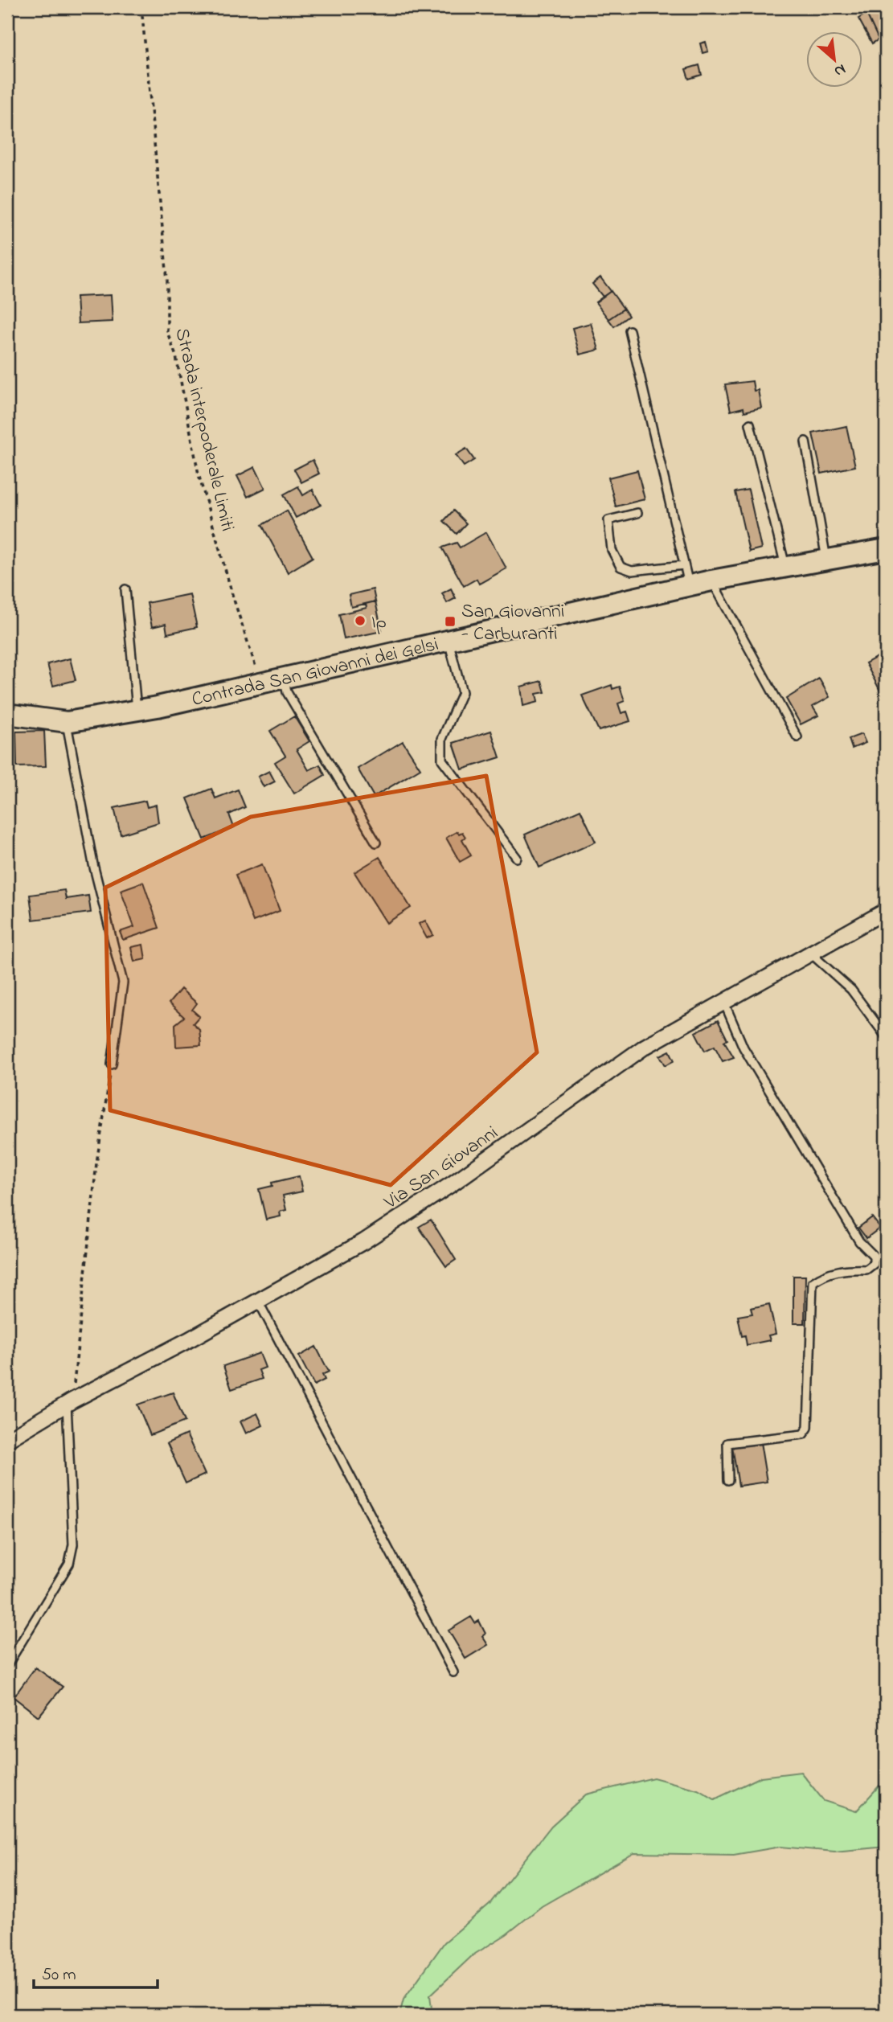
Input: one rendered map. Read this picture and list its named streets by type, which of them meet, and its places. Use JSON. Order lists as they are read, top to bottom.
{
  "streets": {
    "main road": ["Contrada San Giovanni dei Gelsi"],
    "street": ["Via San Giovanni"],
    "path": ["Strada interpoderale Limiti"]
  },
  "crossings": [
    ["Strada interpoderale Limiti", "Contrada San Giovanni dei Gelsi"]
  ],
  "places": {
    "other": ["Ip"],
    "transit": ["San Giovanni - Carburanti"]
  },
  "scale_bar": "50 m",
  "north": "bottom right"
}
